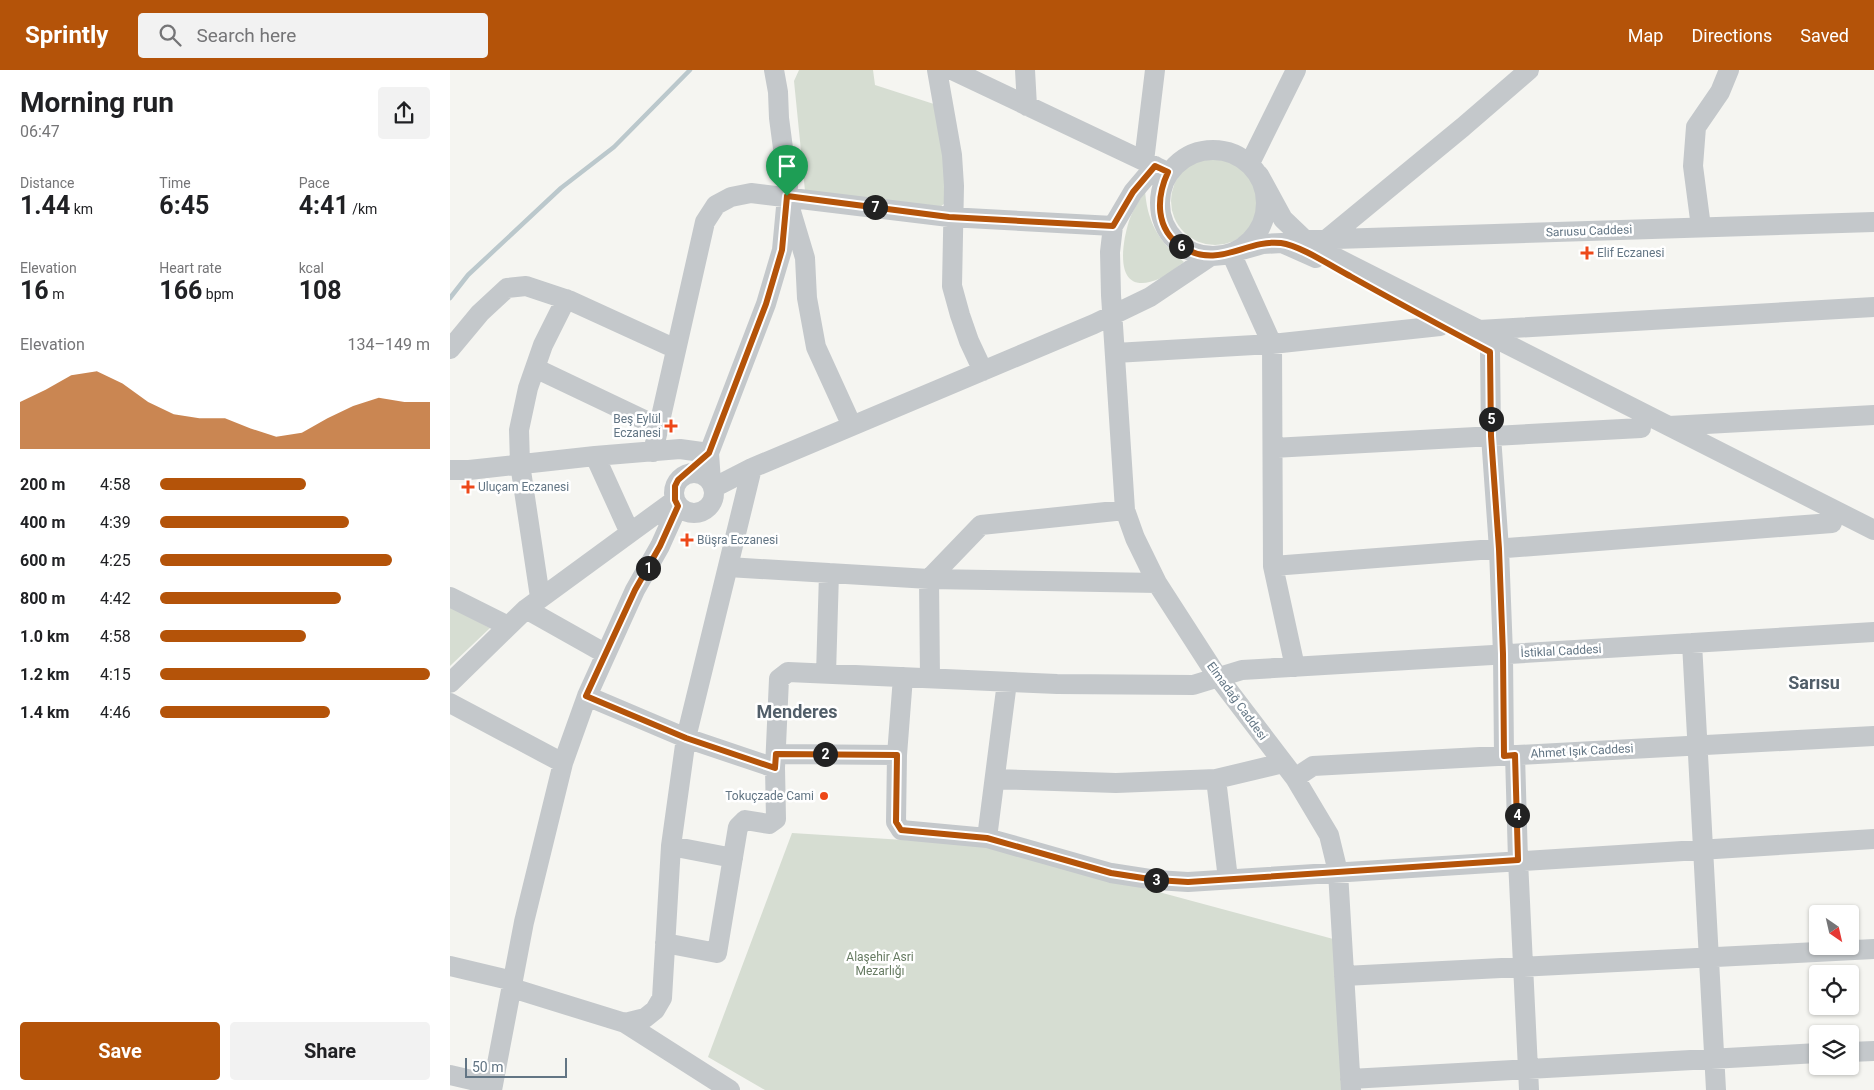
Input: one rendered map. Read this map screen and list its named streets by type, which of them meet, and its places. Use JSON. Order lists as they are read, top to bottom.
{
  "streets": {
    "street": [
      "Sarıusu Caddesi",
      "İstiklal Caddesi",
      "Elmadağ Caddesi",
      "Ahmet Işık Caddesi"
    ]
  },
  "crossings": [
    ["İstiklal Caddesi", "Elmadağ Caddesi"],
    ["Elmadağ Caddesi", "Ahmet Işık Caddesi"]
  ],
  "districts": ["Sarısu", "Menderes"],
  "parks": ["Alaşehir Asri Mezarlığı"],
  "places": {
    "health": [
      "Elif Eczanesi",
      "Beş Eylül Eczanesi",
      "Uluçam Eczanesi",
      "Büşra Eczanesi"
    ],
    "other": ["Tokuçzade Cami"]
  },
  "scale_bar": "50 m",
  "north": "bottom right",
  "page": {
    "header": "Sprintly",
    "search": "Search here",
    "nav": ["Map", "Directions", "Saved"],
    "heading": ["Morning run", "06:47"],
    "stats": [
      ["Distance", "1.44 km"],
      ["Time", "6:45"],
      ["Pace", "4:41 /km"],
      ["Elevation", "16 m"],
      ["Heart rate", "166 bpm"],
      ["kcal", "108"]
    ],
    "pins": [
      "7",
      "6",
      "5",
      "1",
      "2",
      "4",
      "3"
    ],
    "chart": ["Elevation", "134–149 m"],
    "list": [
      {
        "name": "200 m",
        "note": "4:58"
      },
      {
        "name": "400 m",
        "note": "4:39"
      },
      {
        "name": "600 m",
        "note": "4:25"
      },
      {
        "name": "800 m",
        "note": "4:42"
      },
      {
        "name": "1.0 km",
        "note": "4:58"
      },
      {
        "name": "1.2 km",
        "note": "4:15"
      },
      {
        "name": "1.4 km",
        "note": "4:46"
      }
    ],
    "buttons": ["Save", "Share"],
    "scale": "50 m"
  }
}
